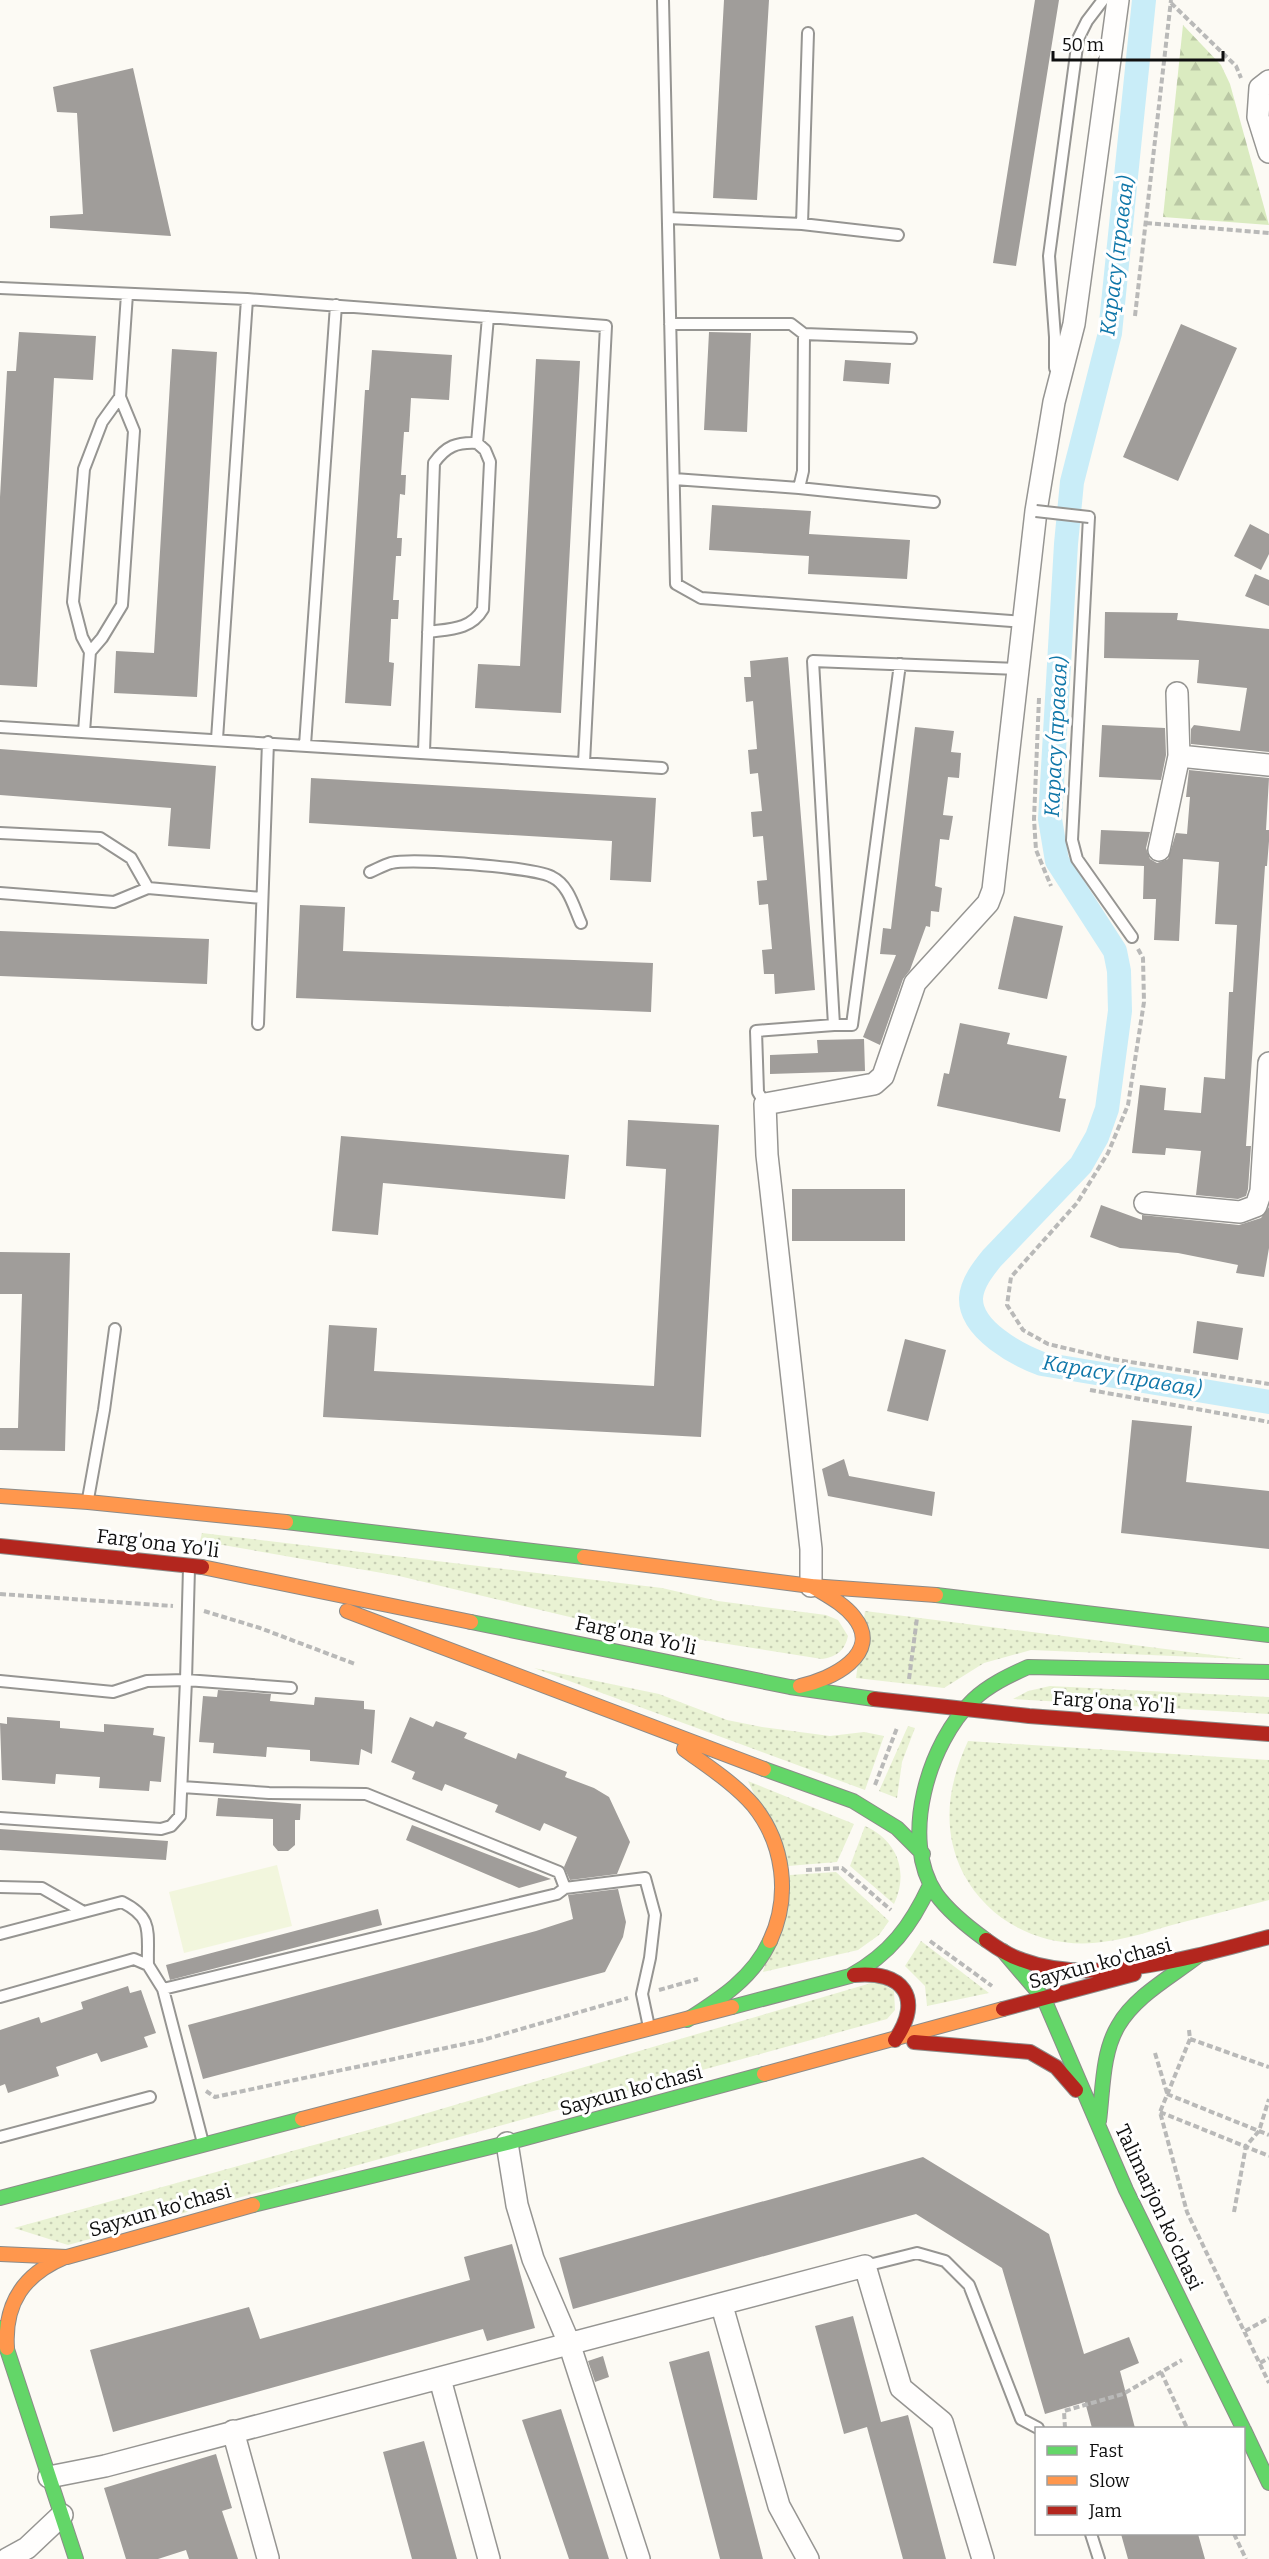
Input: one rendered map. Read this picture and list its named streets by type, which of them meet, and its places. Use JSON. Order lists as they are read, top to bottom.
{
  "streets": {
    "main road": ["Farg'ona Yo'li", "Sayxun ko'chasi", "Talimarjon ko'chasi"]
  },
  "crossings": [
    ["Sayxun ko'chasi", "Talimarjon ko'chasi"]
  ],
  "water": ["Карасу (правая)"],
  "legend": ["Fast", "Slow", "Jam"],
  "scale_bar": "50 m"
}
